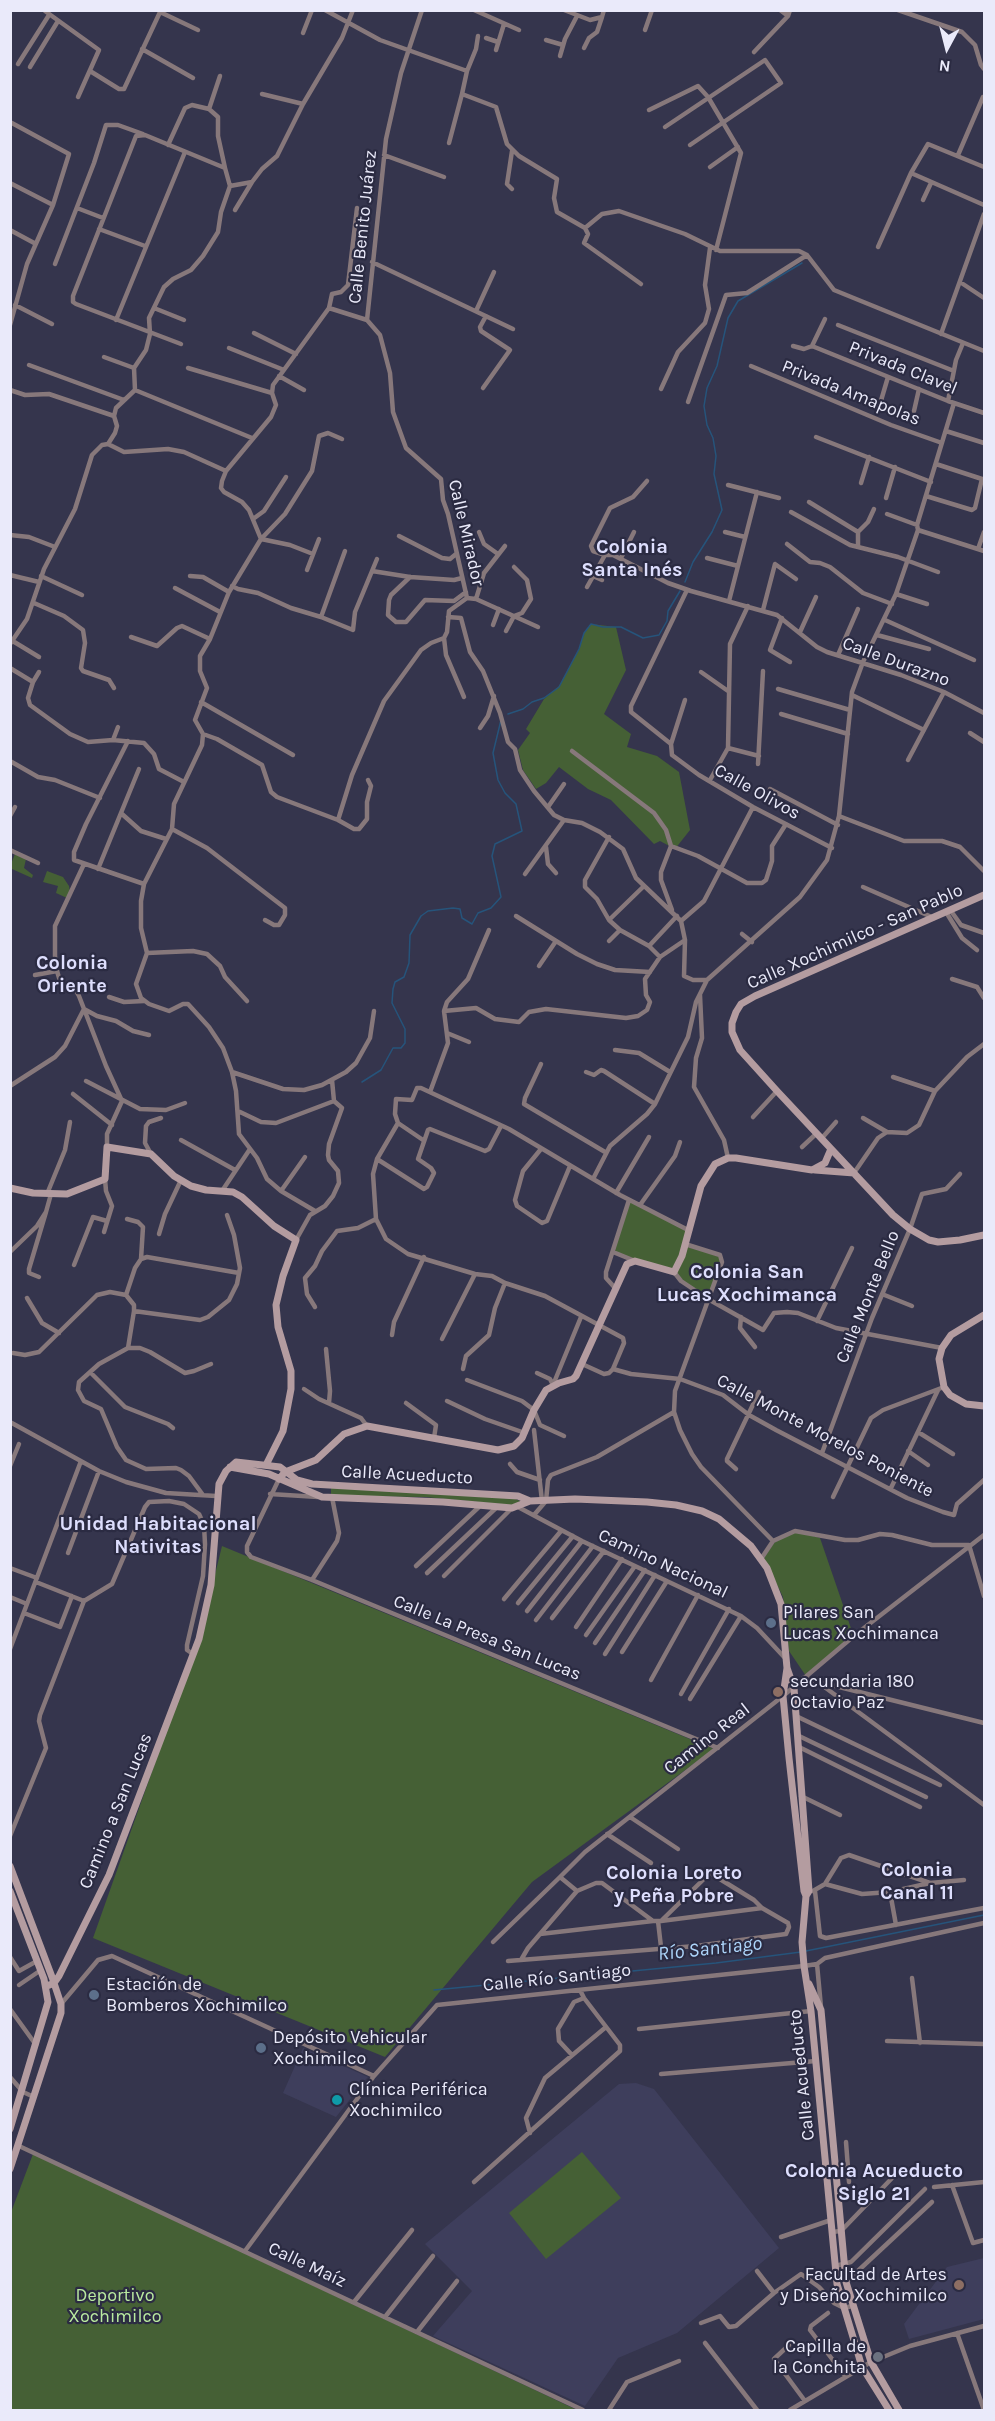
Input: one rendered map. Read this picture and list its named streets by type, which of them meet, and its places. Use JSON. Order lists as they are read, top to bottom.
{
  "streets": {
    "street": [
      "Calle Benito Juárez",
      "Privada Clavel",
      "Privada Amapolas",
      "Calle Mirador",
      "Calle Durazno",
      "Calle Olivos",
      "Calle Xochimilco - San Pablo",
      "Calle Monte Bello",
      "Calle Monte Morelos Poniente",
      "Calle Acueducto",
      "Camino Nacional",
      "Calle La Presa San Lucas",
      "Camino Real",
      "Camino a San Lucas",
      "Calle Río Santiago",
      "Calle Maíz"
    ]
  },
  "crossings": [
    ["Calle Benito Juárez", "Calle Mirador"],
    ["Calle Xochimilco - San Pablo", "Calle Monte Bello"],
    ["Calle Monte Bello", "Calle Monte Morelos Poniente"],
    ["Calle Acueducto", "Camino Nacional"],
    ["Calle Acueducto", "Calle La Presa San Lucas"],
    ["Calle Acueducto", "Camino Real"],
    ["Calle Acueducto", "Camino a San Lucas"],
    ["Calle Acueducto", "Calle Río Santiago"],
    ["Calle La Presa San Lucas", "Camino Real"],
    ["Calle Río Santiago", "Calle Maíz"]
  ],
  "districts": [
    "Colonia Santa Inés",
    "Colonia Oriente",
    "Colonia San Lucas Xochimanca",
    "Unidad Habitacional Nativitas",
    "Colonia Canal 11",
    "Colonia Loreto y Peña Pobre",
    "Colonia Acueducto Siglo 21"
  ],
  "water": ["Río Santiago"],
  "parks": ["Deportivo Xochimilco"],
  "places": [
    "Pilares San Lucas Xochimanca",
    "secundaria 180 Octavio Paz",
    "Estación de Bomberos Xochimilco",
    "Depósito Vehicular Xochimilco",
    "Clínica Periférica Xochimilco",
    "Facultad de Artes y Diseño Xochimilco",
    "Capilla de la Conchita"
  ],
  "north": "bottom"
}
